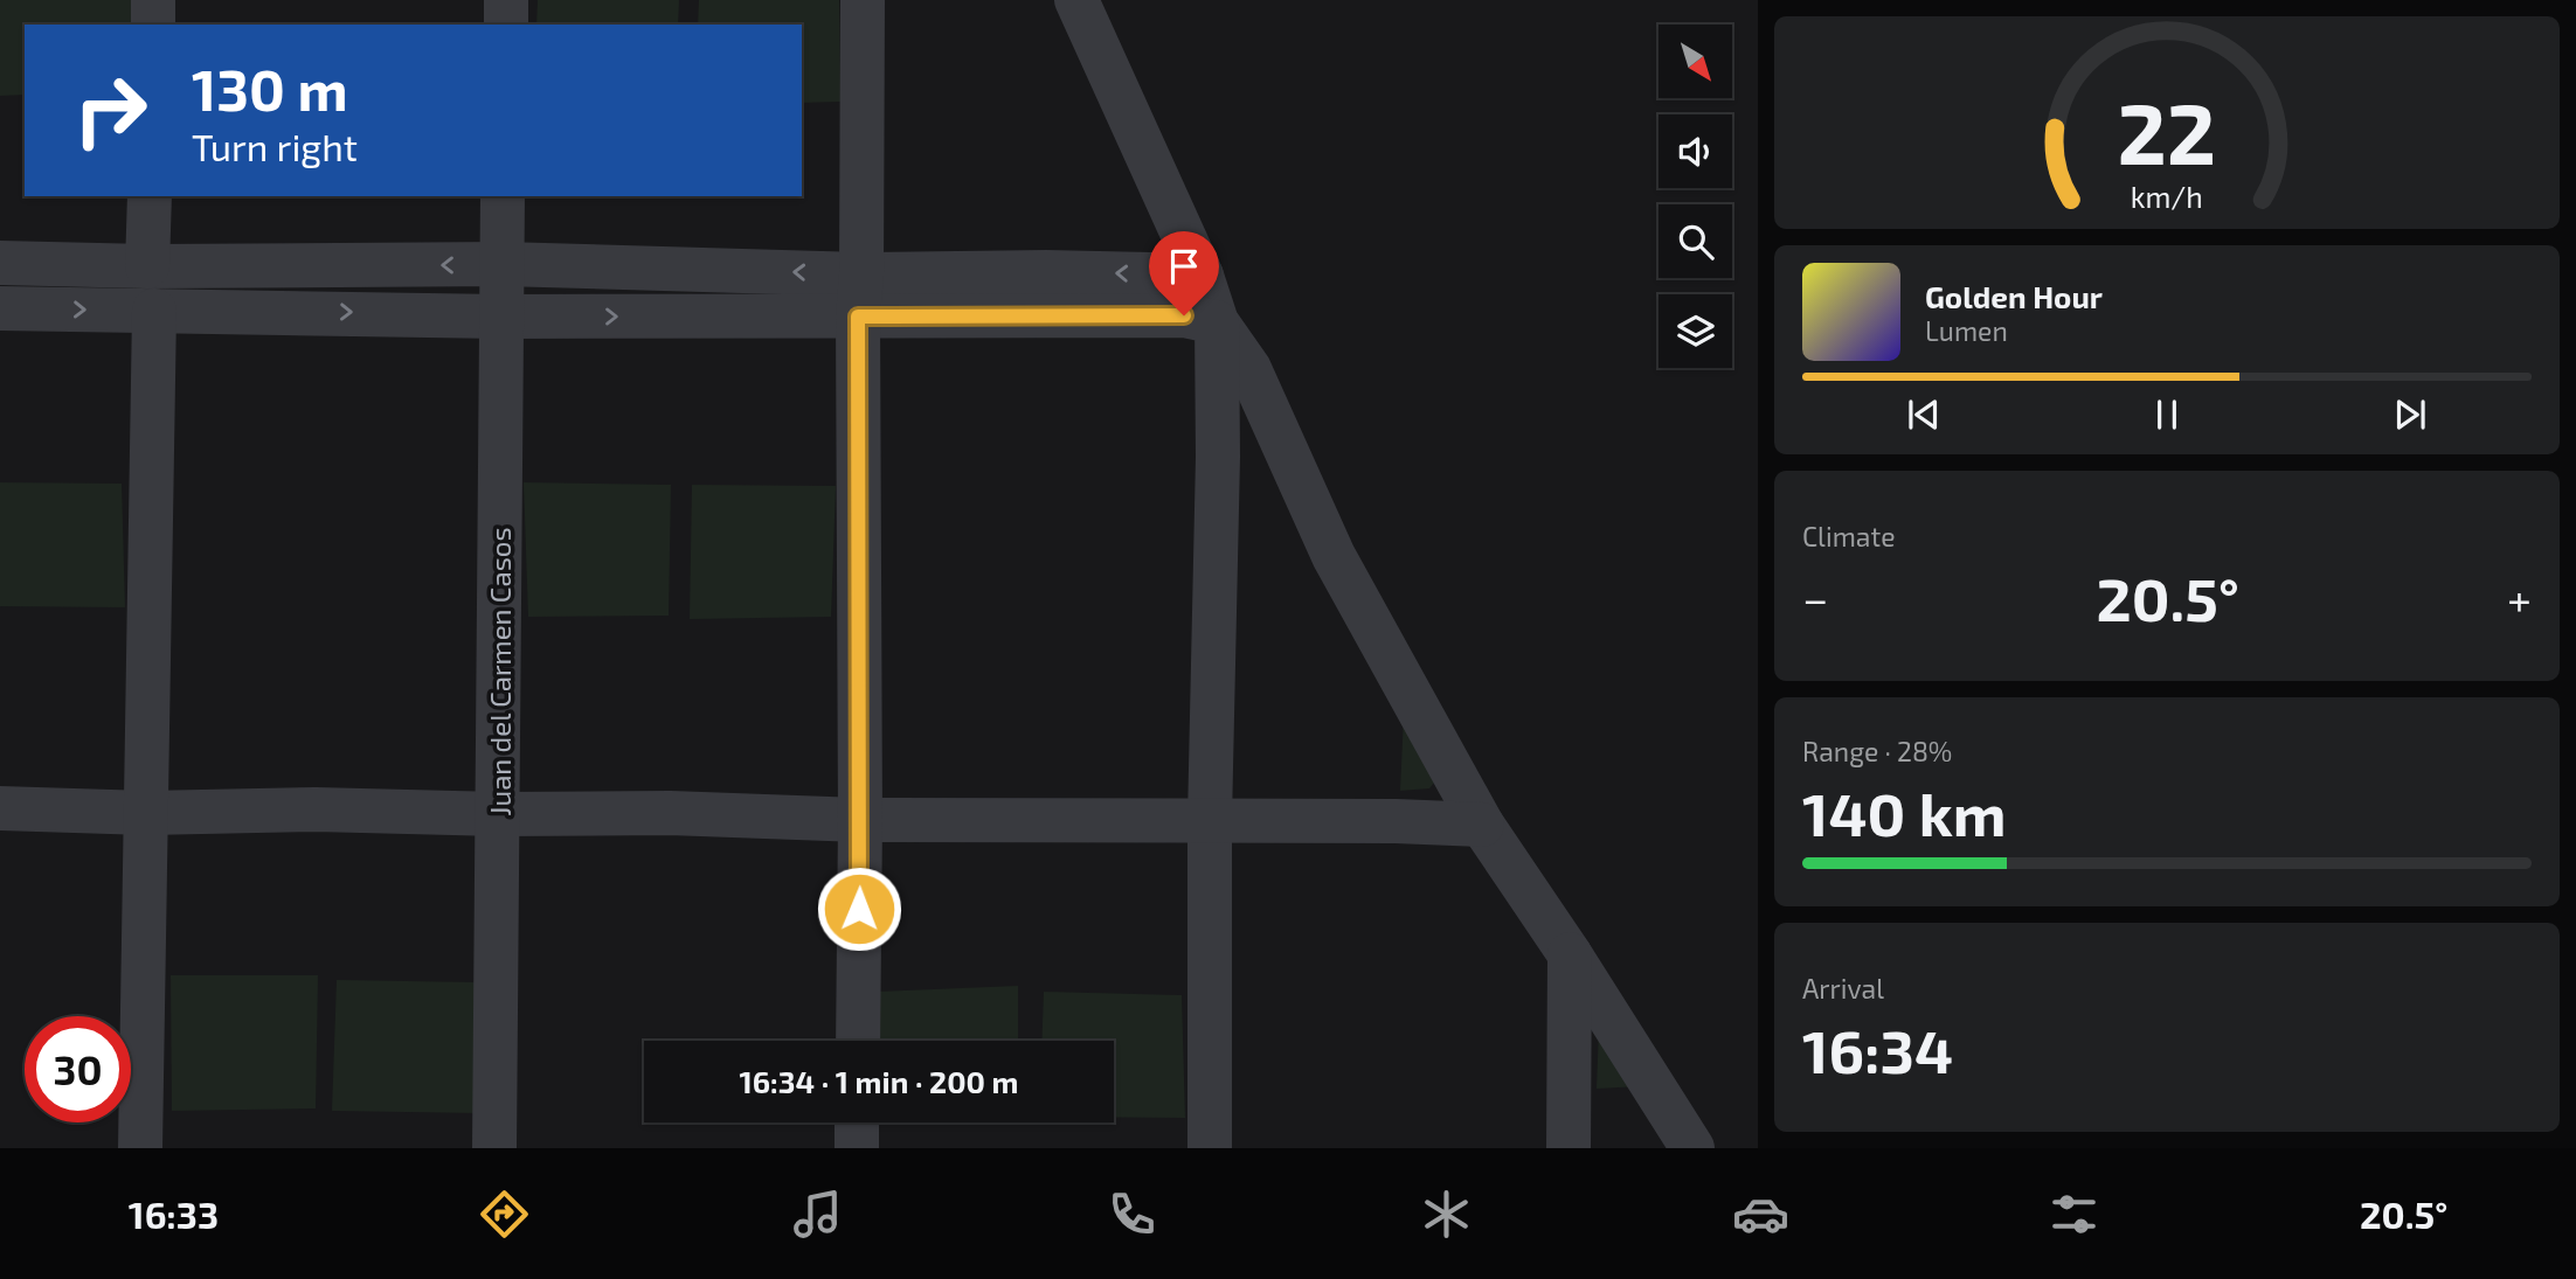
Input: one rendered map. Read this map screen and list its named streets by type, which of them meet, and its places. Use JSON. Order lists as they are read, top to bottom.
{
  "streets": {
    "street": ["Juan del Carmen Casos"]
  },
  "north": "bottom right",
  "page": {
    "turn": ["130 m", "Turn right"],
    "song": ["Golden Hour", "Lumen"],
    "tile": [
      "Climate",
      ["Range · 28%", "140 km"],
      ["Arrival", "16:34"]
    ],
    "heat": ["−", "20.5°", "+"],
    "limit": "30",
    "trip": "16:34 · 1 min · 200 m",
    "tabs": ["16:33", "20.5°"],
    "gauge": ["22", "km/h"]
  }
}
